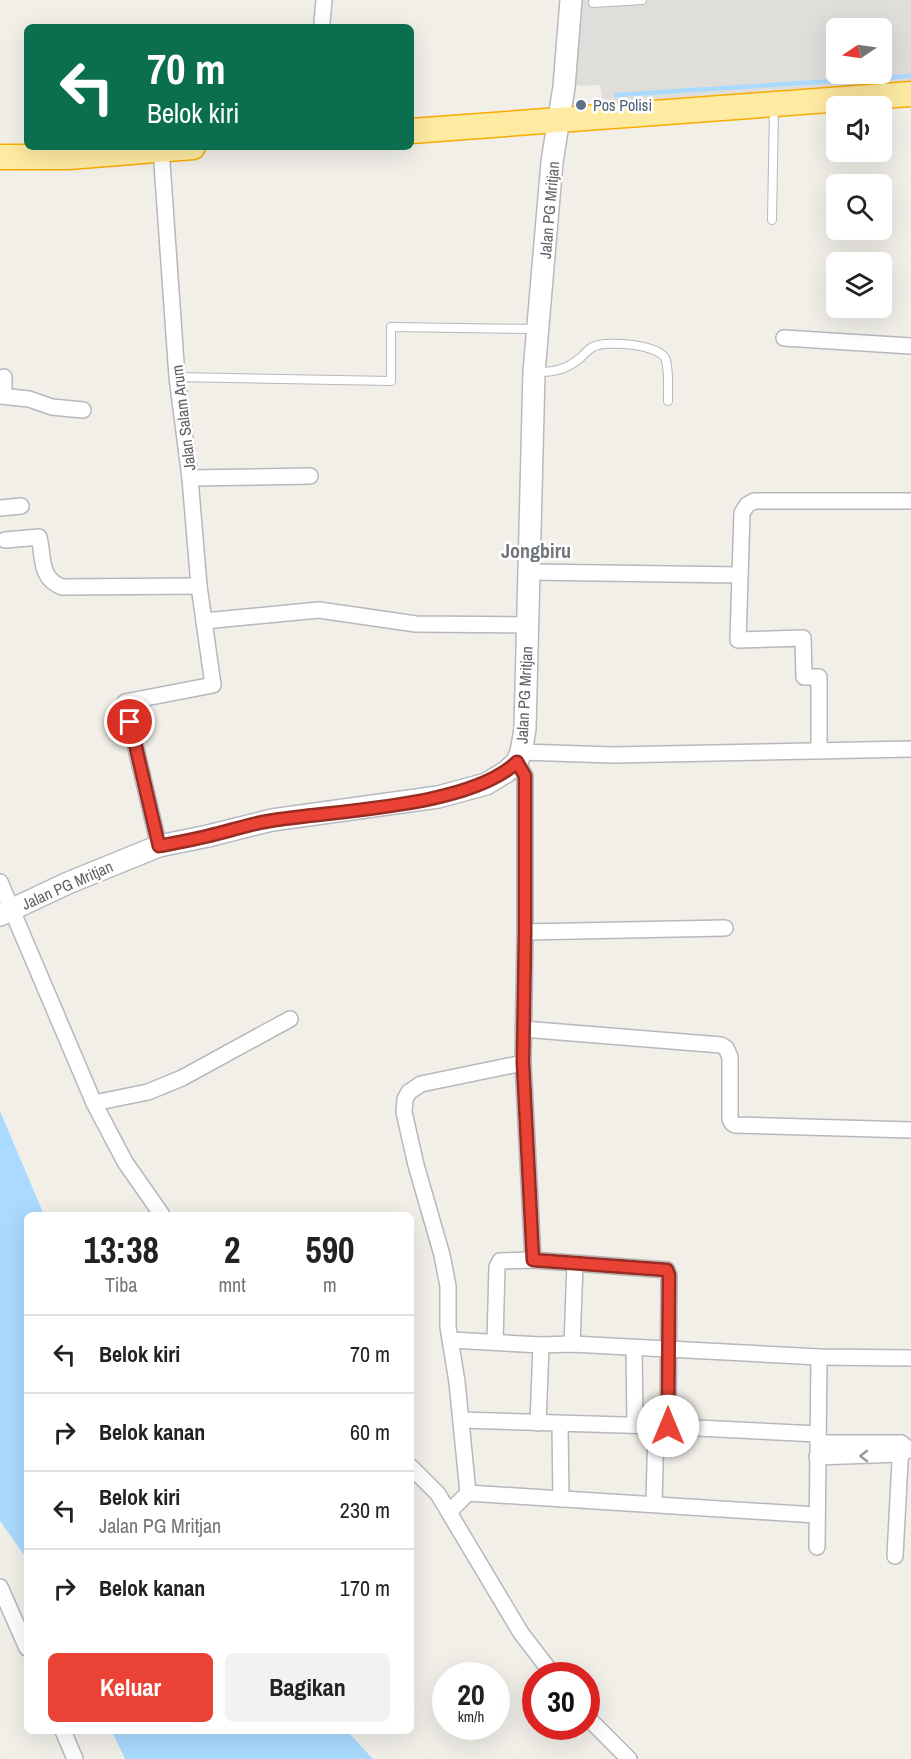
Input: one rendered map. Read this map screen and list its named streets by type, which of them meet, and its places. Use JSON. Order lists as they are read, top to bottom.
{
  "streets": {
    "main road": ["Jalan PG Mritjan"],
    "street": ["Jalan Salam Arum"]
  },
  "crossings": [
    ["Jalan PG Mritjan", "Jalan Salam Arum"]
  ],
  "districts": ["Jongbiru"],
  "places": ["Pos Polisi"],
  "north": "left",
  "page": {
    "turn": ["70 m", "Belok kiri"],
    "eta": [
      "13:38",
      "Tiba",
      "2",
      "mnt",
      "590",
      "m"
    ],
    "list": [
      {
        "name": "Belok kiri",
        "value": "70 m"
      },
      {
        "name": "Belok kanan",
        "value": "60 m"
      },
      {
        "name": "Belok kiri",
        "note": "Jalan PG Mritjan",
        "value": "230 m"
      },
      {
        "name": "Belok kanan",
        "value": "170 m"
      }
    ],
    "buttons": ["Keluar", "Bagikan"],
    "speed": "20 km/h",
    "limit": "30"
  }
}
